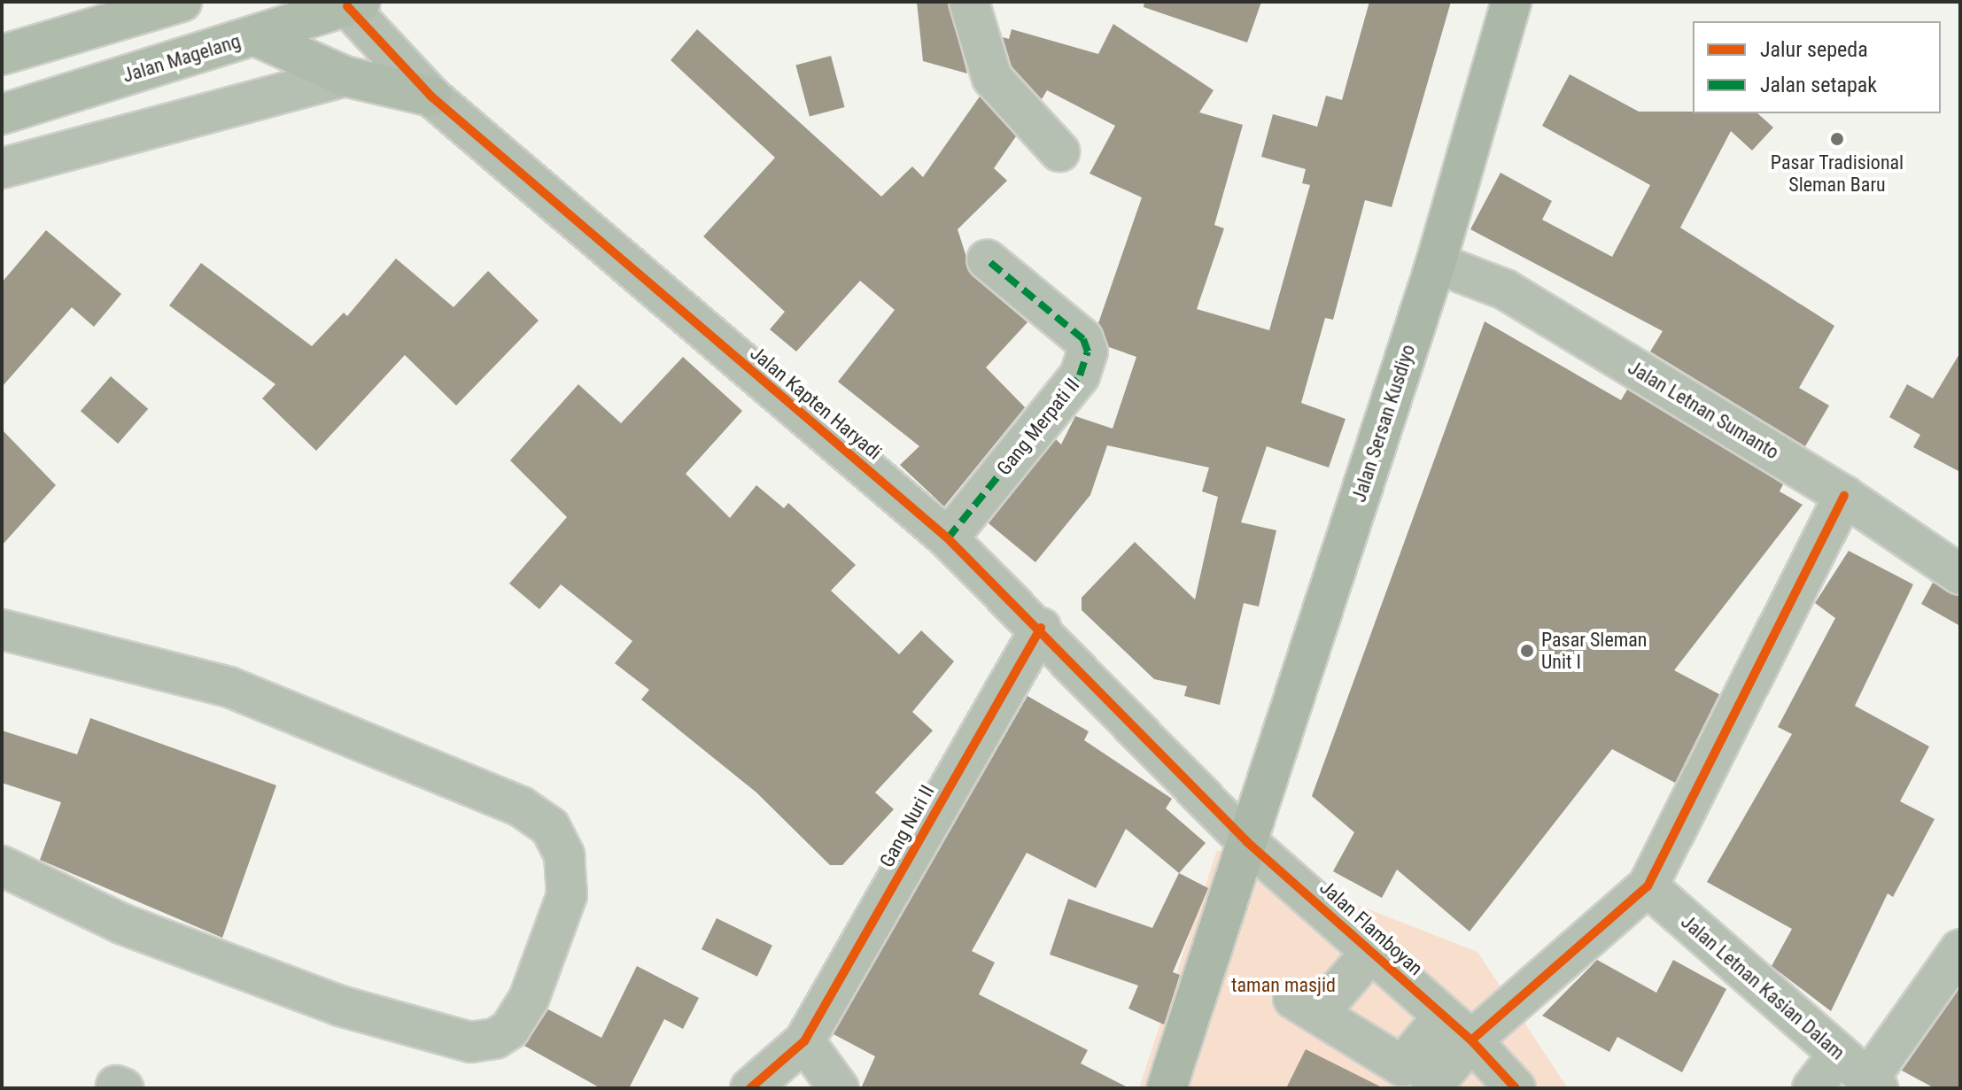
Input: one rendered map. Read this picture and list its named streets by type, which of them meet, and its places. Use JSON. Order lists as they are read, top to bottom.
{
  "streets": {
    "highway": ["Jalan Magelang"],
    "main road": ["Jalan Sersan Kusdiyo"],
    "street": [
      "Jalan Kapten Haryadi",
      "Jalan Letnan Sumanto",
      "Gang Merpati II",
      "Gang Nuri II",
      "Jalan Flamboyan",
      "Jalan Letnan Kasian Dalam"
    ]
  },
  "crossings": [
    ["Jalan Magelang", "Jalan Kapten Haryadi"],
    ["Jalan Kapten Haryadi", "Jalan Sersan Kusdiyo"],
    ["Jalan Kapten Haryadi", "Gang Merpati II"],
    ["Jalan Kapten Haryadi", "Gang Nuri II"],
    ["Jalan Kapten Haryadi", "Jalan Flamboyan"],
    ["Jalan Letnan Sumanto", "Jalan Sersan Kusdiyo"],
    ["Jalan Sersan Kusdiyo", "Jalan Flamboyan"]
  ],
  "parks": ["taman masjid"],
  "places": ["Pasar Tradisional Sleman Baru", "Pasar Sleman Unit I"],
  "legend": ["Jalur sepeda", "Jalan setapak"]
}
